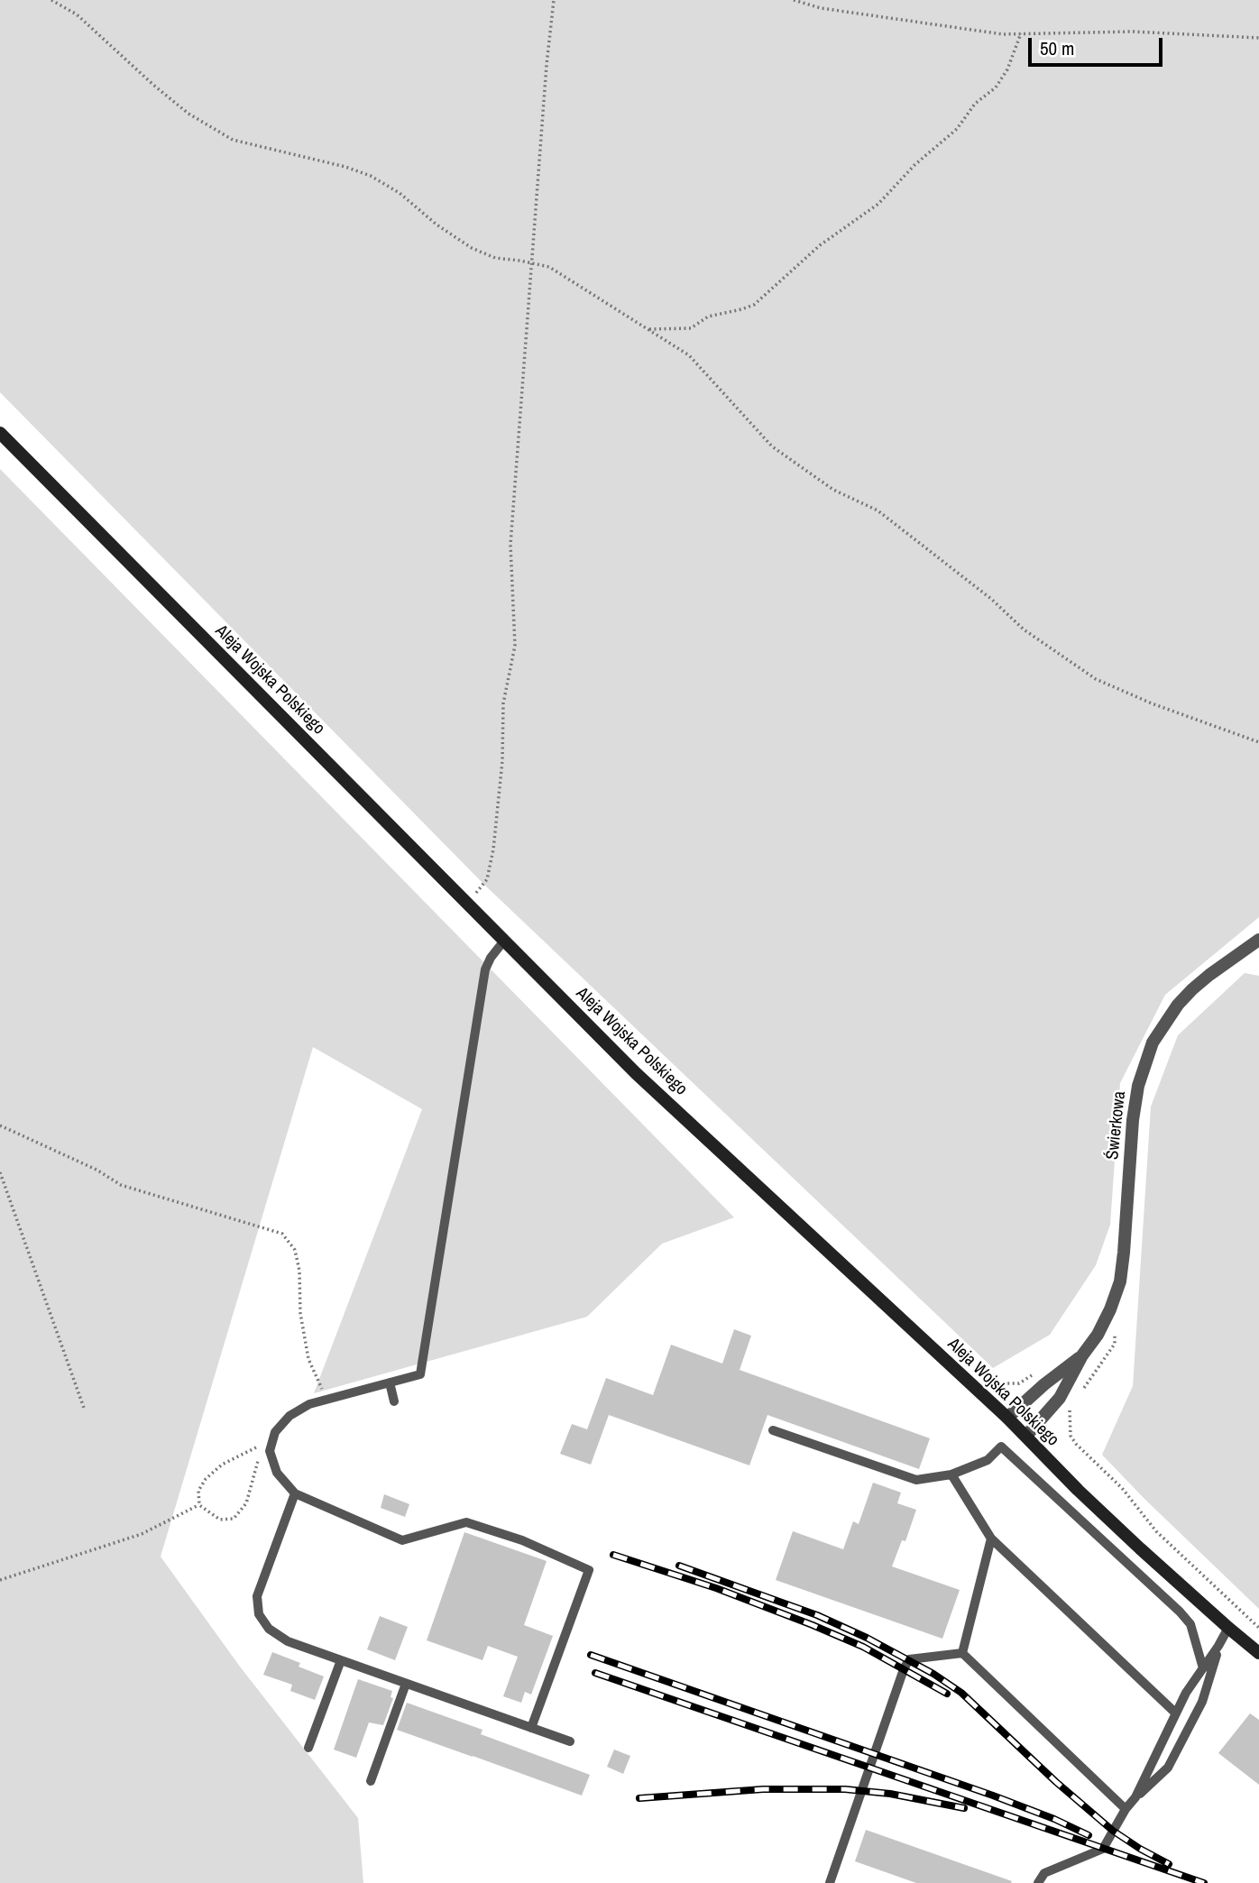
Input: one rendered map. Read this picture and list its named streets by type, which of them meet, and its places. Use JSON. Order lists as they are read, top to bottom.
{
  "streets": {
    "main road": ["Aleja Wojska Polskiego"],
    "street": ["Świerkowa"]
  },
  "scale_bar": "50 m"
}
